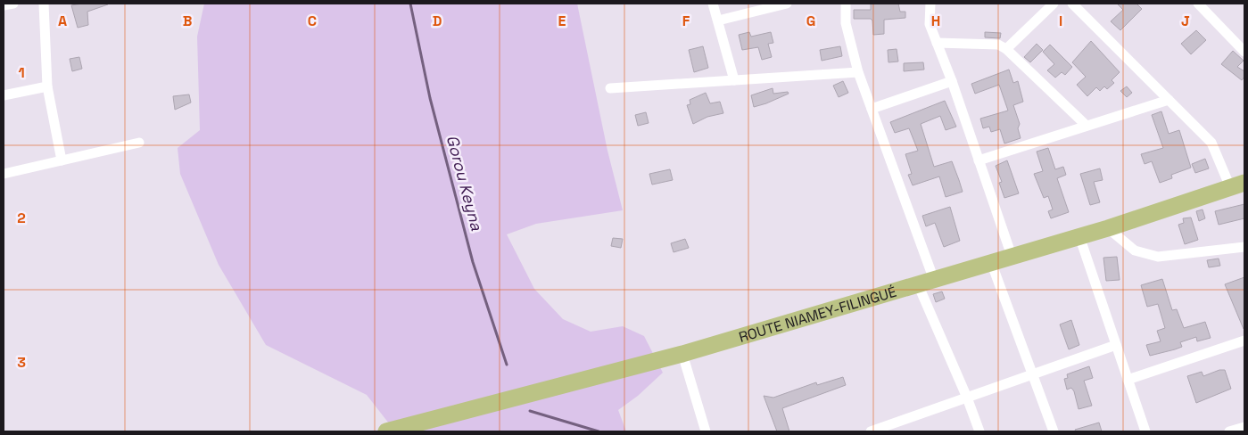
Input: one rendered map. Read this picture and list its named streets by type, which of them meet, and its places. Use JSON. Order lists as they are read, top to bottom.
{
  "streets": {
    "main road": ["ROUTE NIAMEY-FILINGUÉ"]
  },
  "water": ["Gorou Keyna"],
  "grid": {
    "columns": [
      "A",
      "B",
      "C",
      "D",
      "E",
      "F",
      "G",
      "H",
      "I",
      "J"
    ],
    "rows": ["1", "2", "3"]
  }
}
